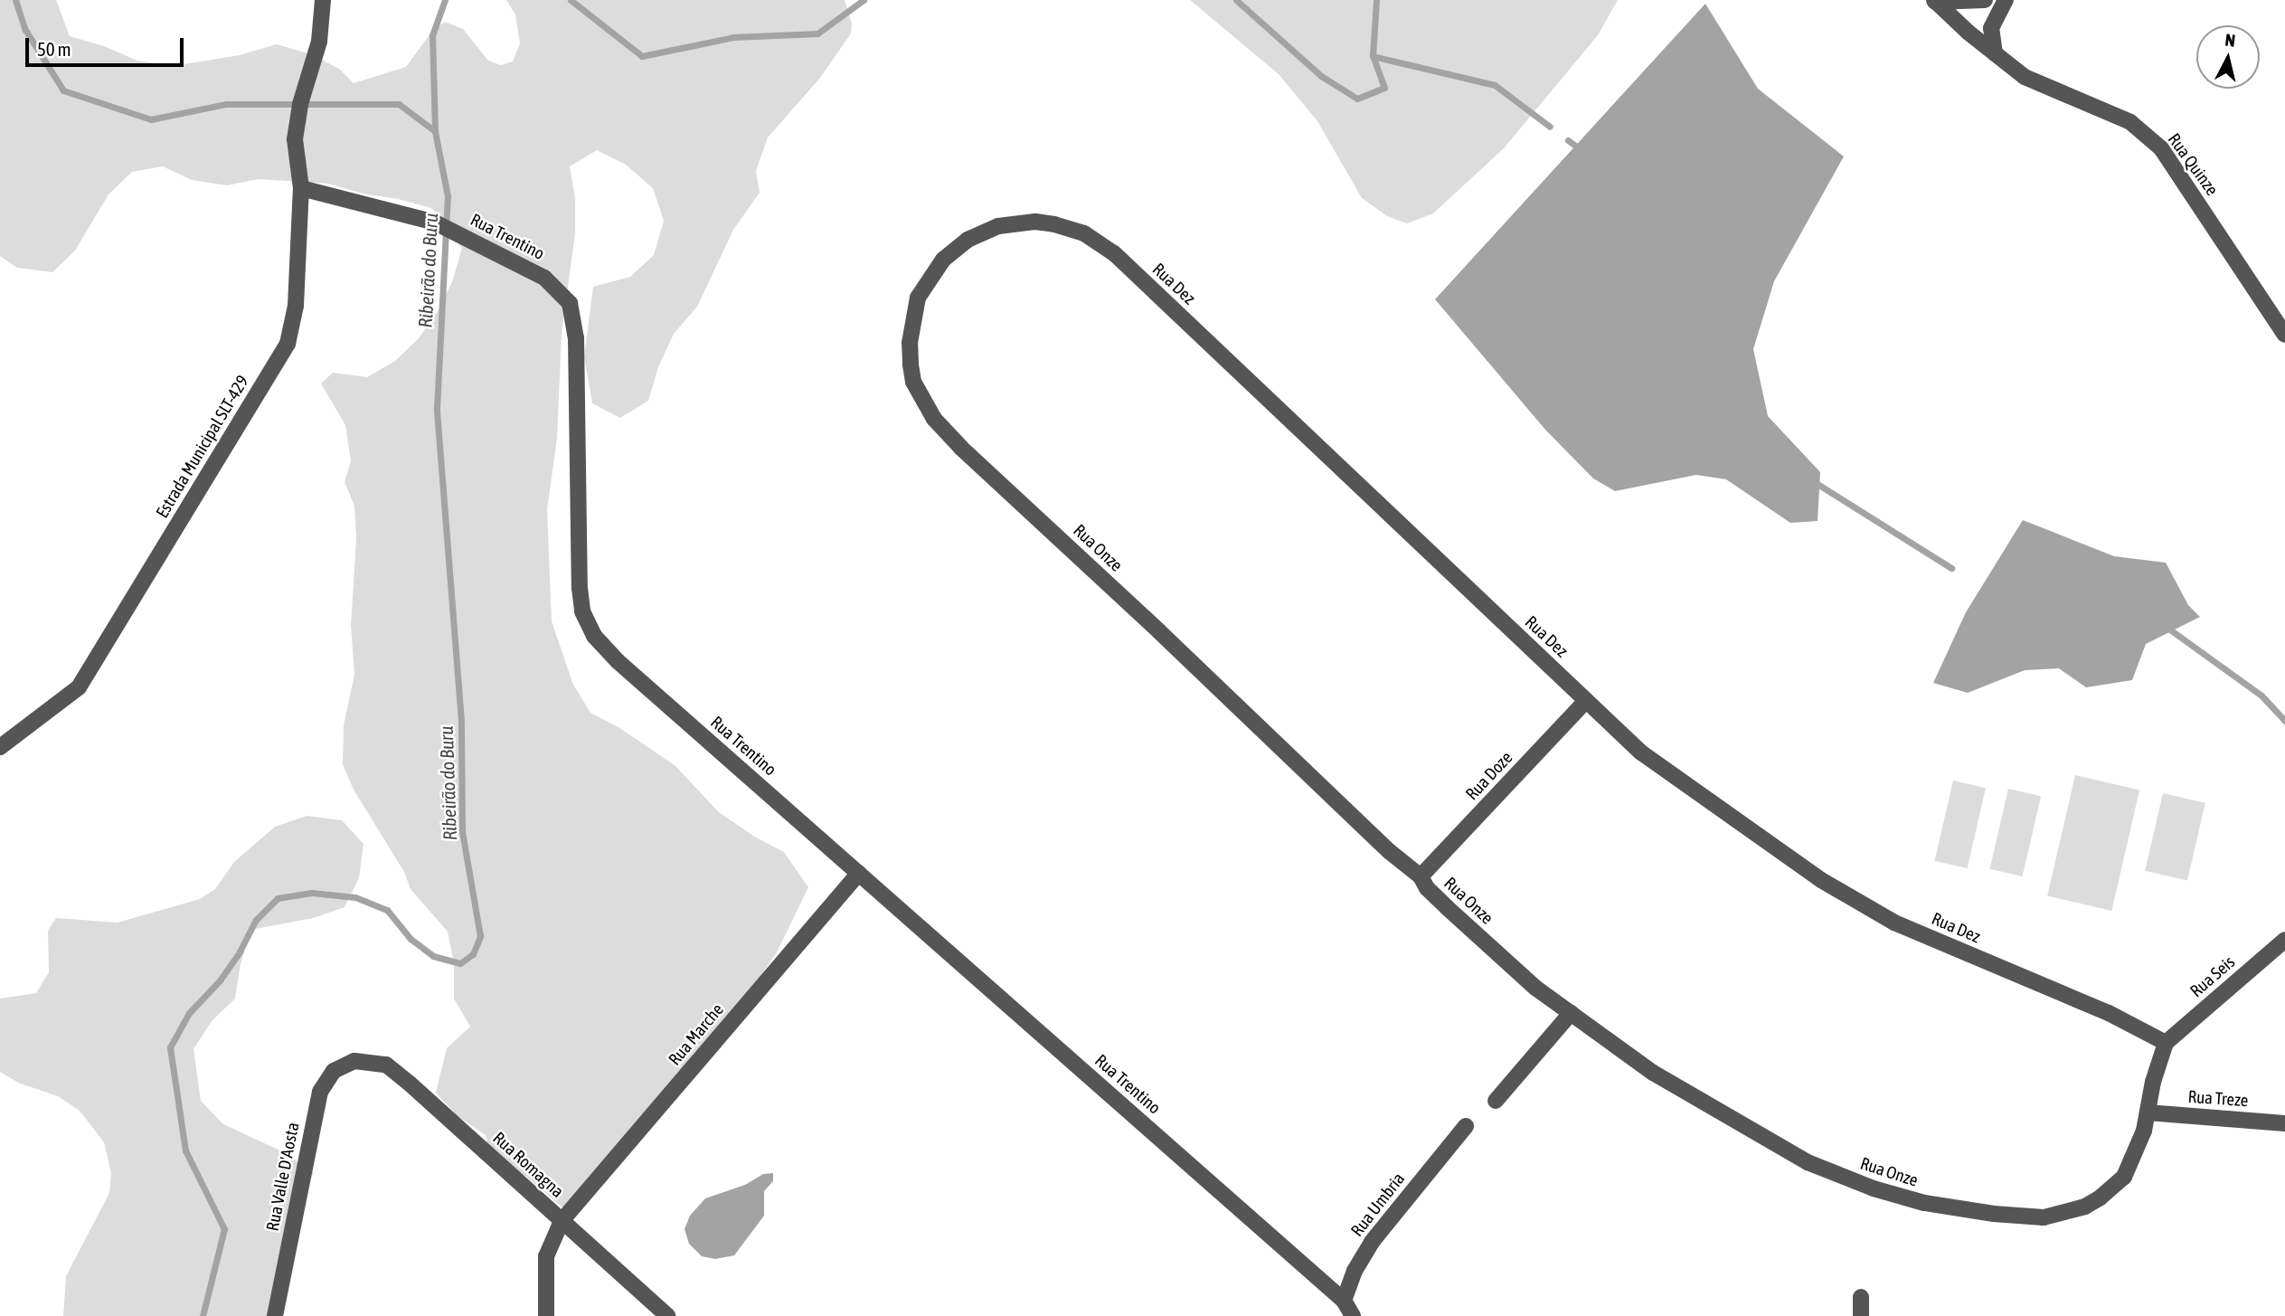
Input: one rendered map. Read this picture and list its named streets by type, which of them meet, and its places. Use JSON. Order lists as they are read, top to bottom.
{
  "streets": {
    "street": [
      "Rua Quinze",
      "Rua Trentino",
      "Rua Dez",
      "Estrada Municipal SLT-429",
      "Rua Onze",
      "Rua Doze",
      "Rua Seis",
      "Rua Marche",
      "Rua Treze",
      "Rua Romagna",
      "Rua Valle D'Aosta",
      "Rua Umbria"
    ]
  },
  "crossings": [
    ["Rua Trentino", "Estrada Municipal SLT-429"],
    ["Rua Trentino", "Rua Marche"],
    ["Rua Trentino", "Rua Umbria"],
    ["Rua Dez", "Rua Onze"],
    ["Rua Dez", "Rua Doze"],
    ["Rua Dez", "Rua Seis"],
    ["Rua Onze", "Rua Doze"],
    ["Rua Onze", "Rua Seis"],
    ["Rua Onze", "Rua Treze"],
    ["Rua Marche", "Rua Romagna"],
    ["Rua Romagna", "Rua Valle D'Aosta"]
  ],
  "water": ["Ribeirão do Buru"],
  "scale_bar": "50 m",
  "north": "top"
}
